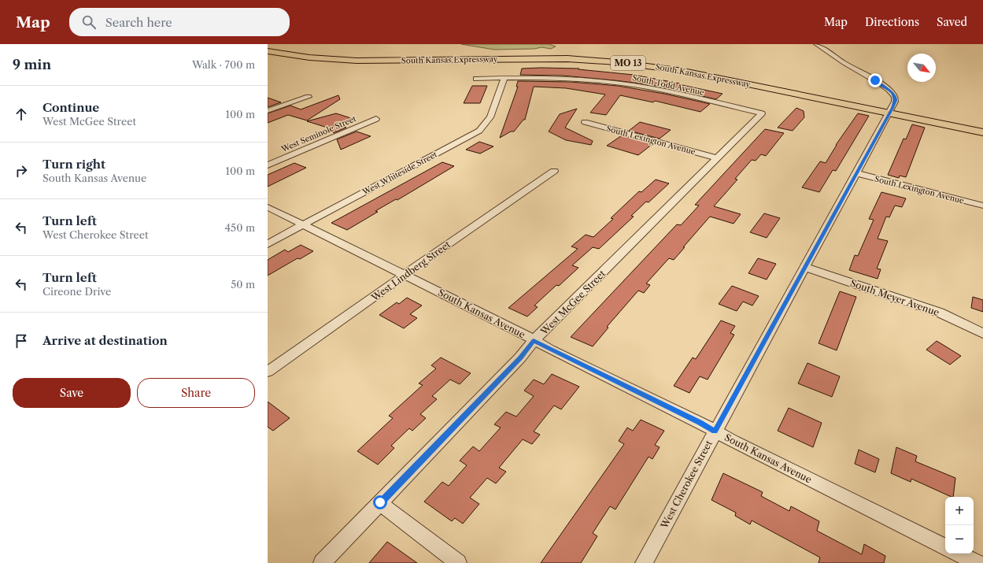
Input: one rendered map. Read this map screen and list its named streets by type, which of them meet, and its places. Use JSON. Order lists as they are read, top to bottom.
{
  "streets": {
    "main road": ["South Kansas Expressway", "MO 13"],
    "street": [
      "South Todd Avenue",
      "West Seminole Street",
      "South Lexington Avenue",
      "West Whiteside Street",
      "West Lindberg Street",
      "South Meyer Avenue",
      "West McGee Street",
      "South Kansas Avenue",
      "West Cherokee Street"
    ]
  },
  "crossings": [
    ["South Kansas Expressway", "West Cherokee Street"],
    ["South Todd Avenue", "West Whiteside Street"],
    ["South Todd Avenue", "West McGee Street"],
    ["South Lexington Avenue", "West McGee Street"],
    ["South Lexington Avenue", "West Cherokee Street"],
    ["West Whiteside Street", "South Kansas Avenue"],
    ["West Lindberg Street", "South Kansas Avenue"],
    ["South Meyer Avenue", "West Cherokee Street"],
    ["West McGee Street", "South Kansas Avenue"],
    ["South Kansas Avenue", "West Cherokee Street"]
  ],
  "north": "bottom right",
  "page": {
    "header": "Map",
    "search": "Search here",
    "nav": ["Map", "Directions", "Saved"],
    "heading": ["9 min", "Walk · 700 m"],
    "list": [
      ["Continue", "West McGee Street", "100 m"],
      ["Turn right", "South Kansas Avenue", "100 m"],
      ["Turn left", "West Cherokee Street", "450 m"],
      ["Turn left", "Cireone Drive", "50 m"],
      "Arrive at destination"
    ],
    "buttons": ["Save", "Share"],
    "map_buttons": ["+", "−"]
  }
}
